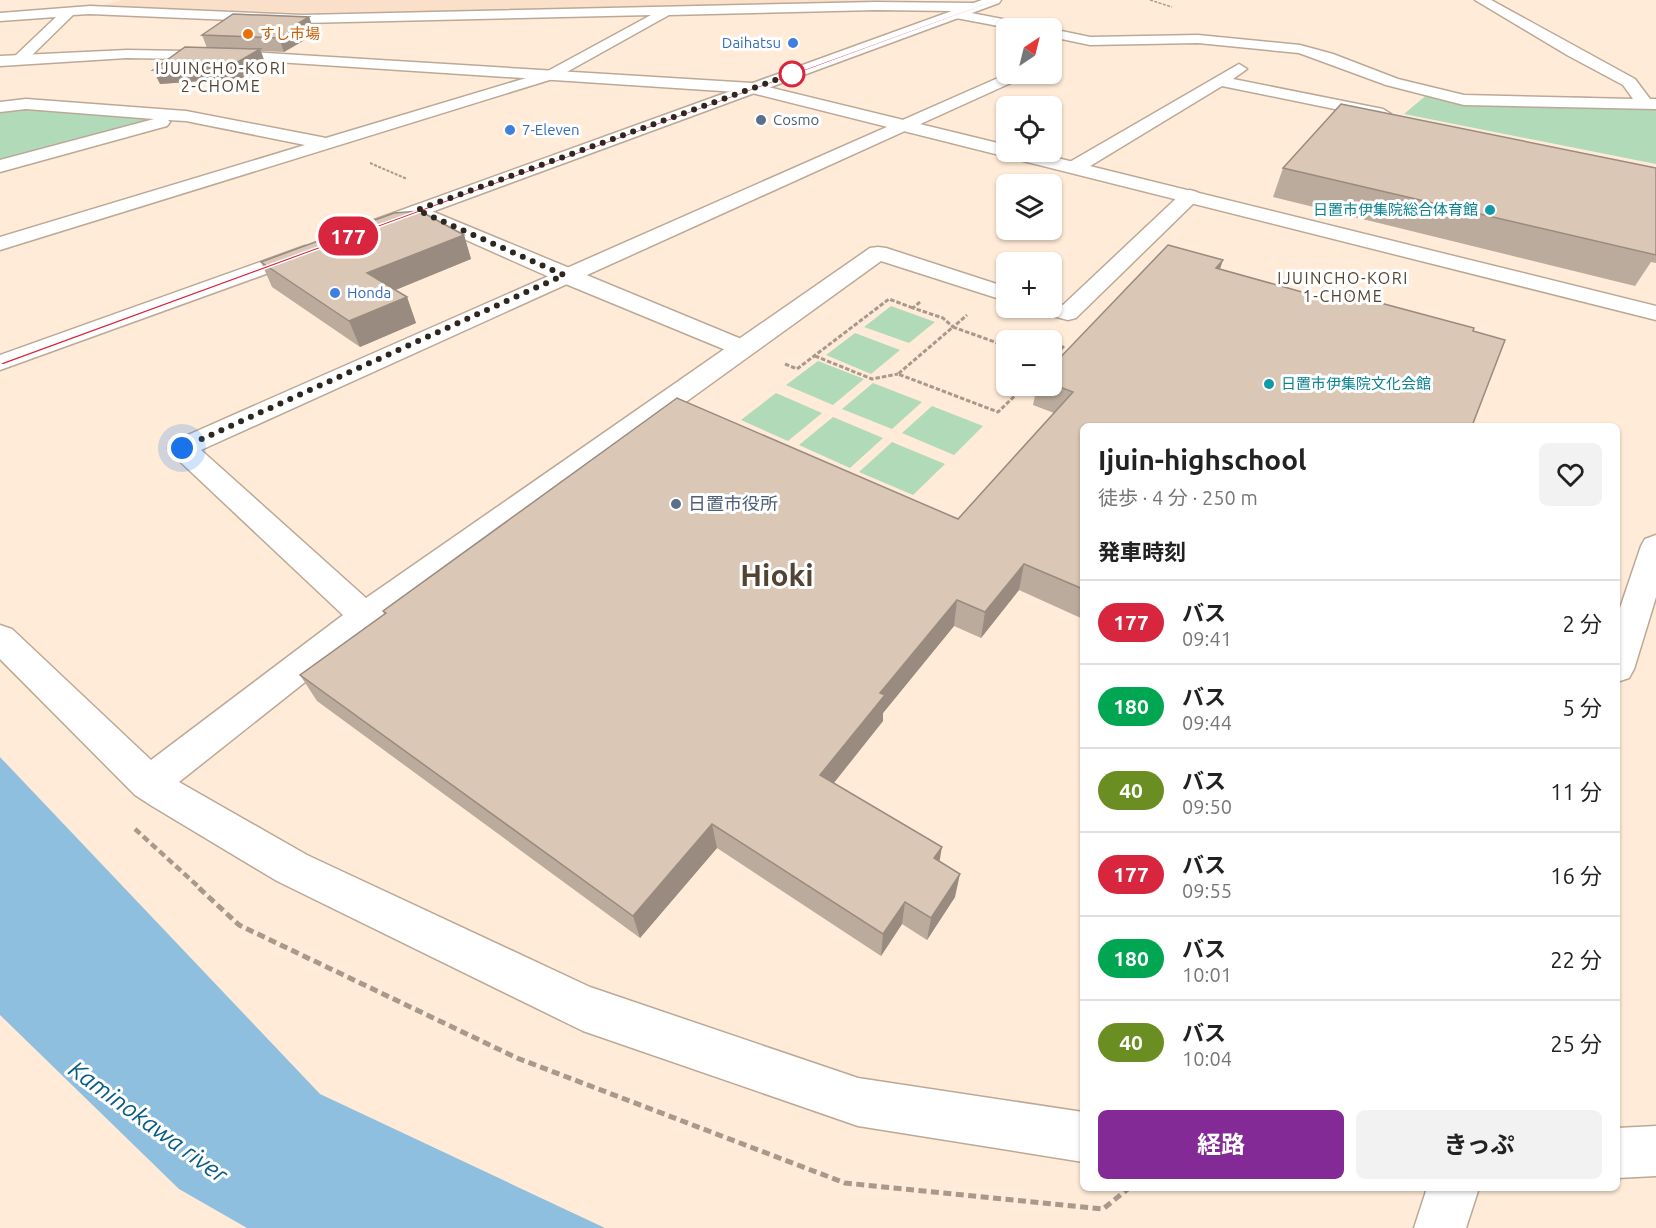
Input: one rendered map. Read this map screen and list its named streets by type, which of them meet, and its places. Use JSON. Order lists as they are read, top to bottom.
{
  "districts": ["IJUINCHO-KORI 2-CHOME", "IJUINCHO-KORI 1-CHOME", "Hioki"],
  "water": ["Kaminokawa river"],
  "places": [
    "すし市場",
    "Daihatsu",
    "Cosmo",
    "7-Eleven",
    "日置市伊集院総合体育館",
    "Honda",
    "日置市伊集院文化会館",
    "日置市役所"
  ],
  "lines": ["bus line 177"],
  "north": "top right",
  "page": {
    "on_map": "177",
    "map_buttons": ["+", "−"],
    "heading": [
      ["Ijuin-highschool", "徒歩 · 4 分 · 250 m"],
      "発車時刻"
    ],
    "list": [
      {
        "mark": "177",
        "name": "バス",
        "note": "09:41",
        "value": "2 分"
      },
      {
        "mark": "180",
        "name": "バス",
        "note": "09:44",
        "value": "5 分"
      },
      {
        "mark": "40",
        "name": "バス",
        "note": "09:50",
        "value": "11 分"
      },
      {
        "mark": "177",
        "name": "バス",
        "note": "09:55",
        "value": "16 分"
      },
      {
        "mark": "180",
        "name": "バス",
        "note": "10:01",
        "value": "22 分"
      },
      {
        "mark": "40",
        "name": "バス",
        "note": "10:04",
        "value": "25 分"
      }
    ],
    "buttons": ["経路", "きっぷ"]
  }
}
